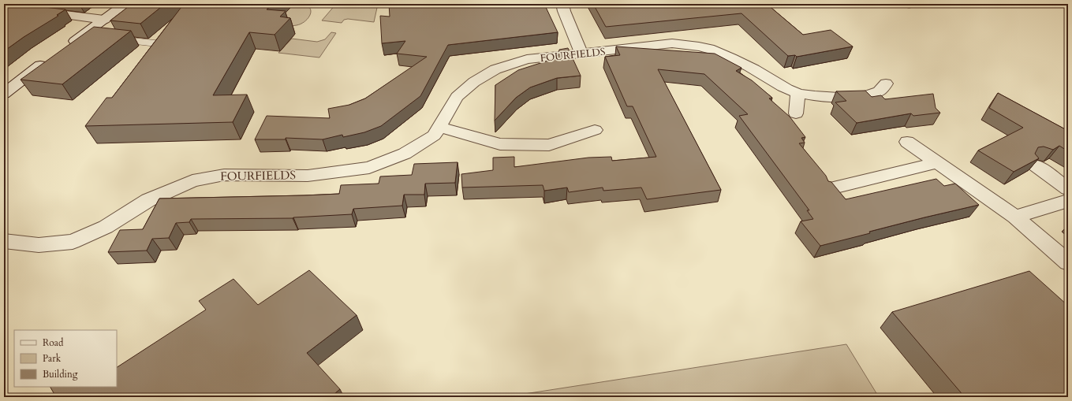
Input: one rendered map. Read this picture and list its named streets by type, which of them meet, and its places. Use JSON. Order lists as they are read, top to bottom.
{
  "streets": {
    "street": ["FOURFIELDS"]
  },
  "legend": ["Road", "Park", "Building"]
}
